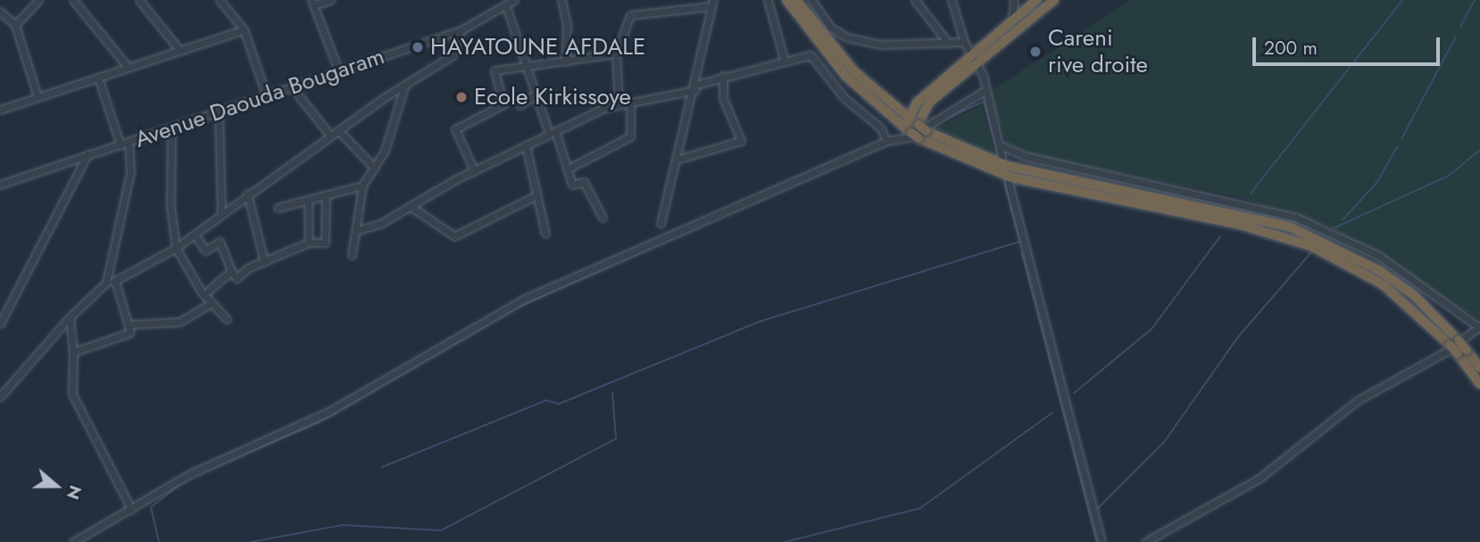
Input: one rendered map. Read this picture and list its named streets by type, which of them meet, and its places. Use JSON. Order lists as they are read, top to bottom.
{
  "streets": {
    "street": ["Avenue Daouda Bougaram"]
  },
  "places": ["HAYATOUNE AFDALE", "Careni rive droite", "Ecole Kirkissoye"],
  "scale_bar": "200 m",
  "north": "right"
}
